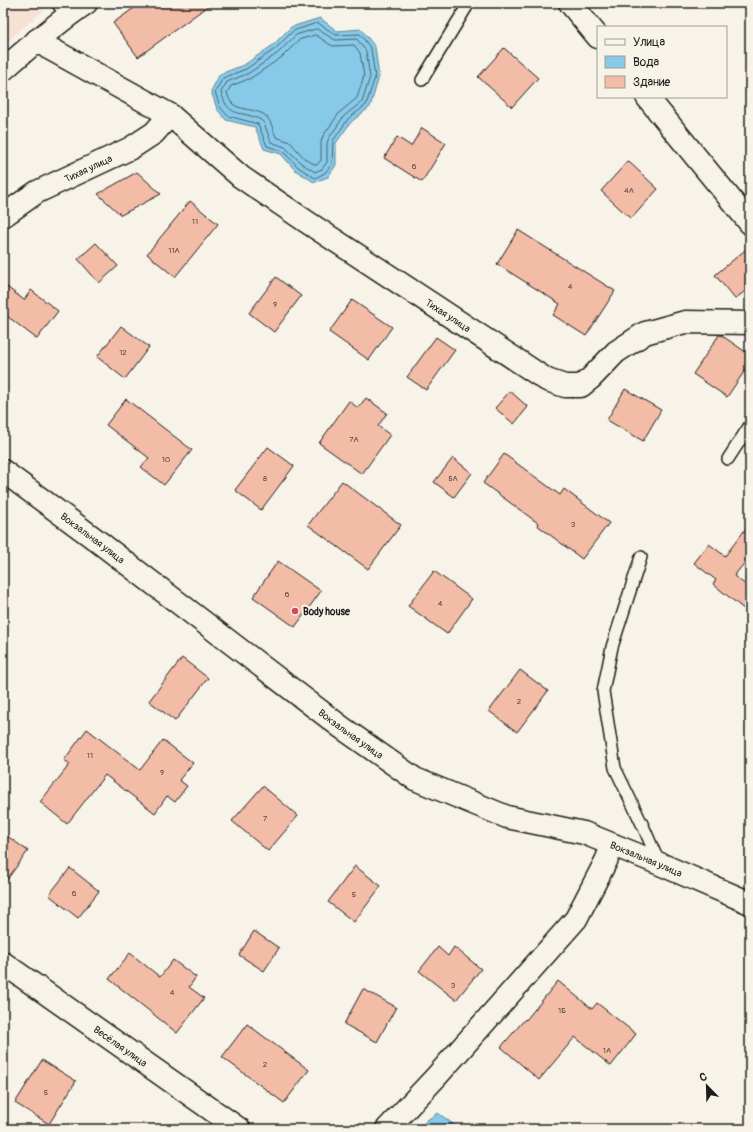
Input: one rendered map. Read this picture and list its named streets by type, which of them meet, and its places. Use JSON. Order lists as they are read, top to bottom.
{
  "streets": {
    "street": ["Тихая улица", "Вокзальная улица", "Весёлая улица"]
  },
  "places": ["Body house"],
  "house_numbers": [
    "6",
    "4А",
    "11",
    "11А",
    "4",
    "9",
    "12",
    "7А",
    "10",
    "8",
    "5А",
    "3",
    "6",
    "4",
    "2",
    "11",
    "9",
    "7",
    "6",
    "5",
    "3",
    "4",
    "1Б",
    "1А",
    "2",
    "5"
  ],
  "legend": ["Улица", "Вода", "Здание"],
  "north": "top left"
}
